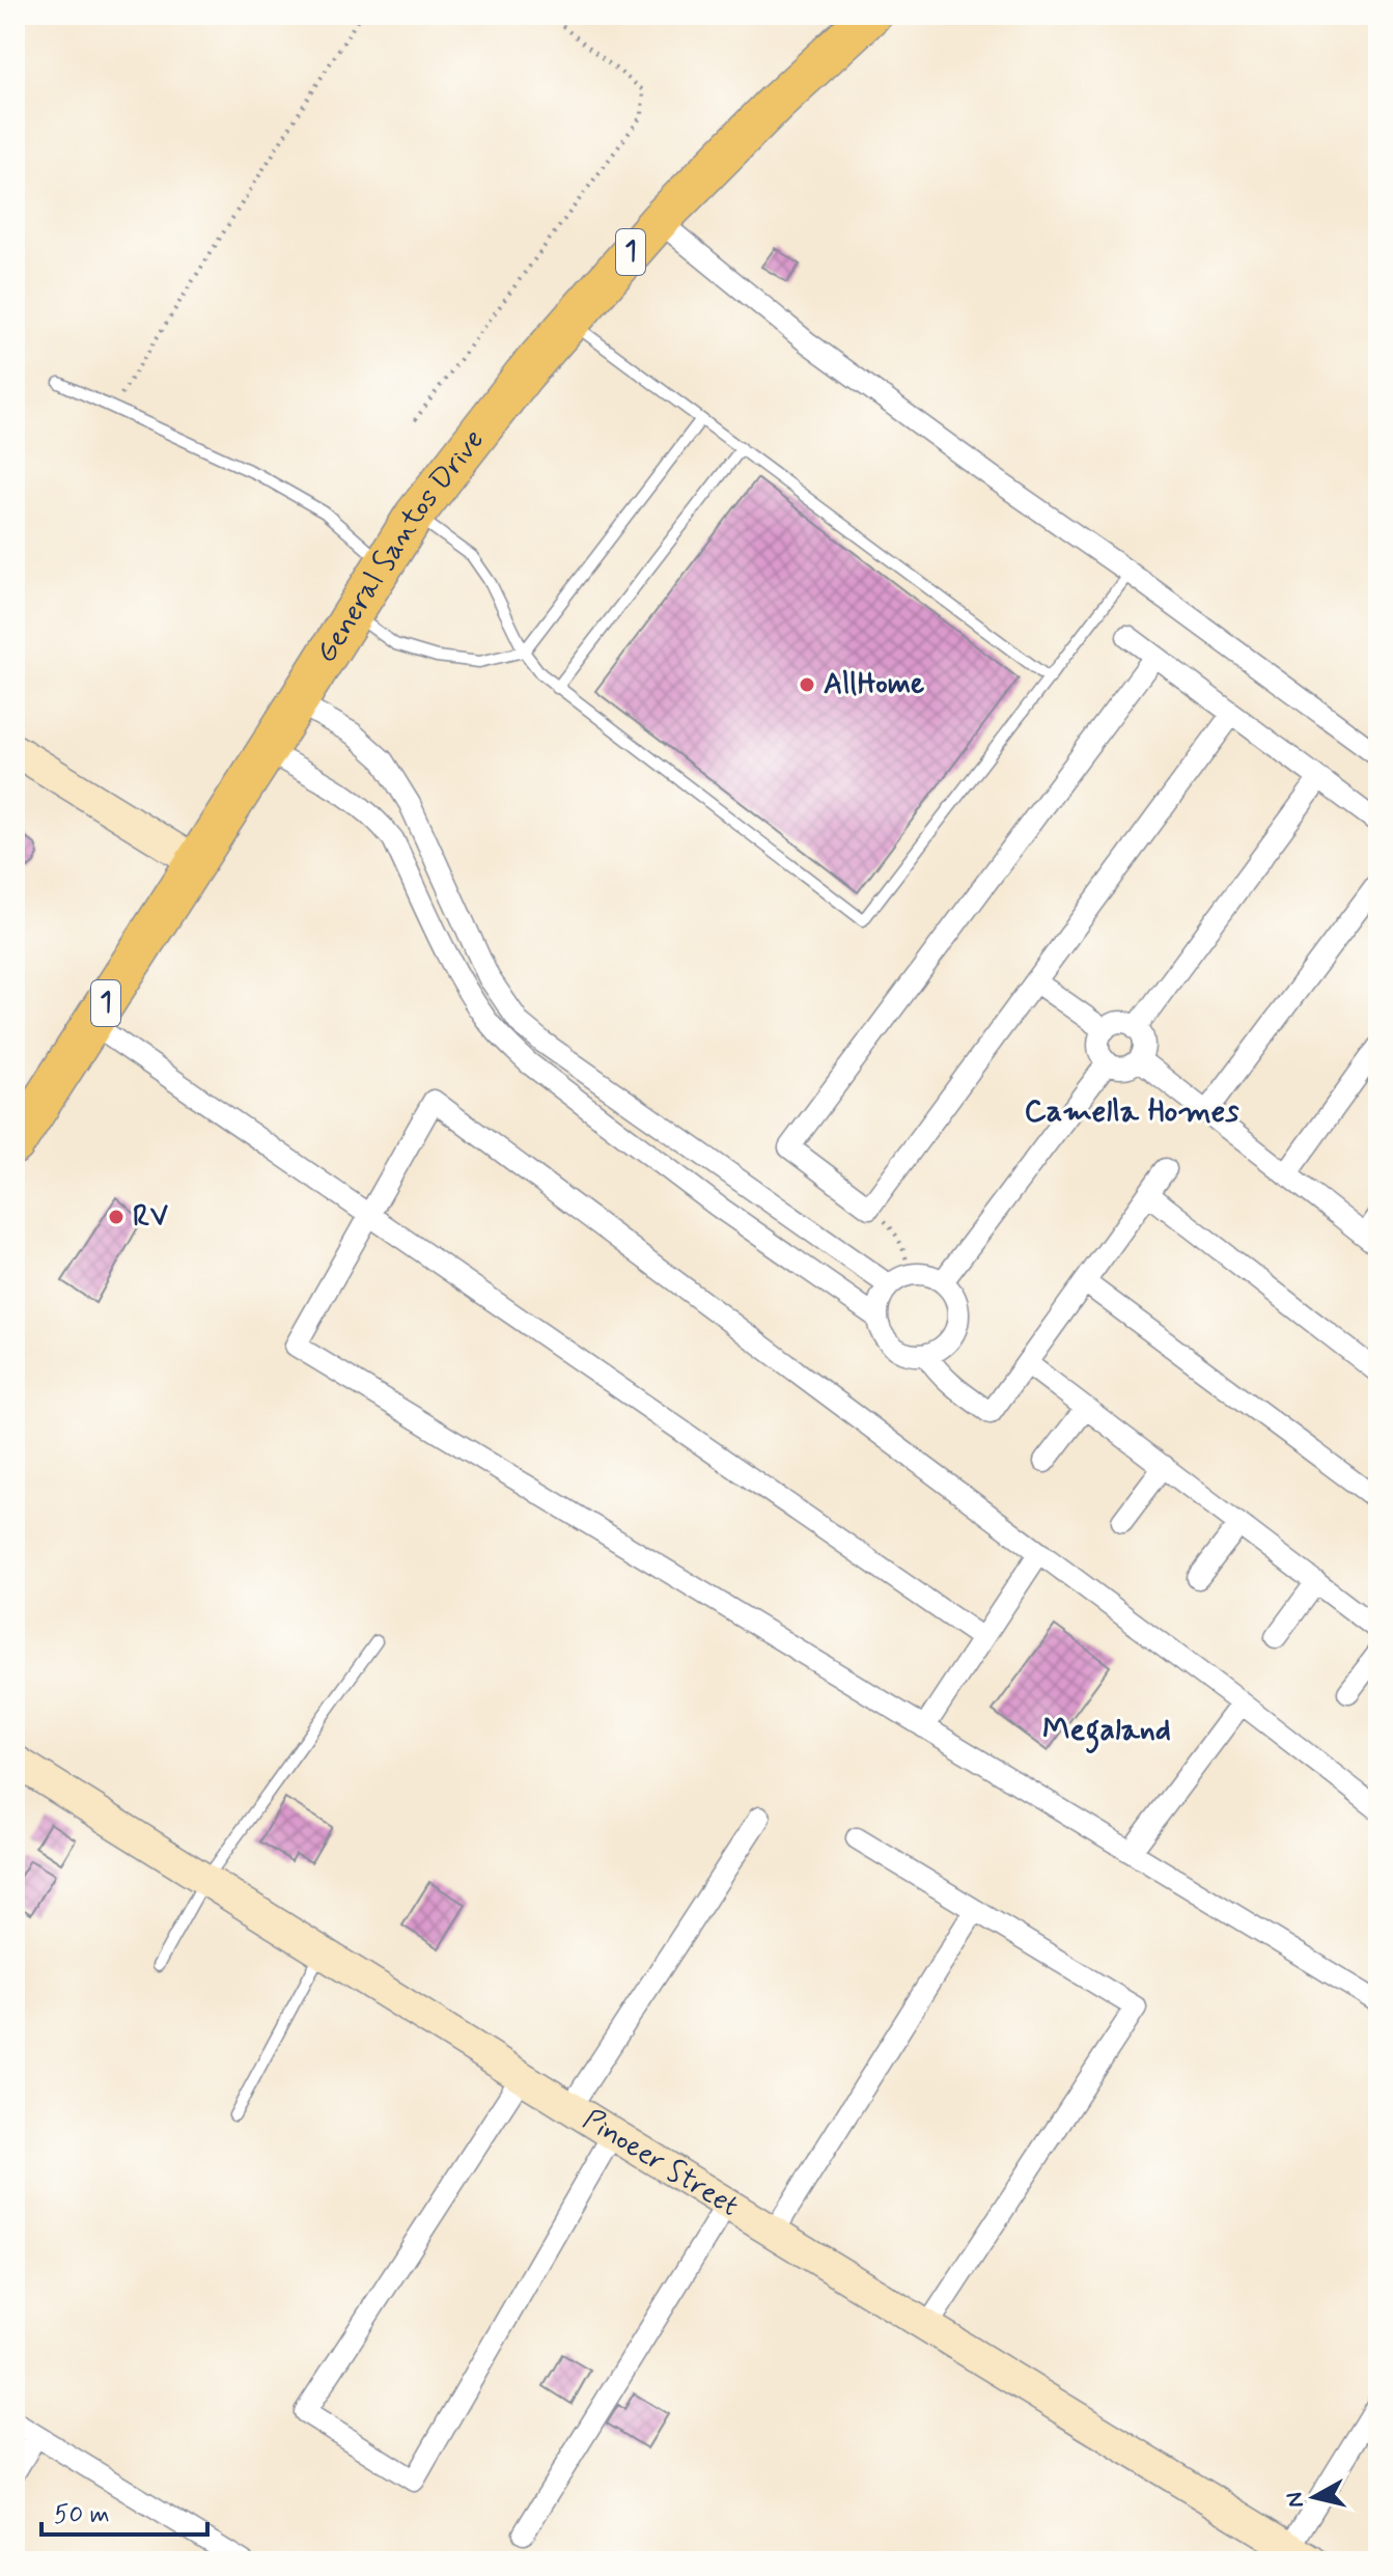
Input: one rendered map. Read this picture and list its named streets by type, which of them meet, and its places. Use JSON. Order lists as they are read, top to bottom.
{
  "streets": {
    "highway": ["1", "General Santos Drive"],
    "main road": ["Pinoeer Street"]
  },
  "districts": ["Camella Homes", "Megaland"],
  "places": ["AllHome", "RV"],
  "scale_bar": "50 m",
  "north": "left"
}
